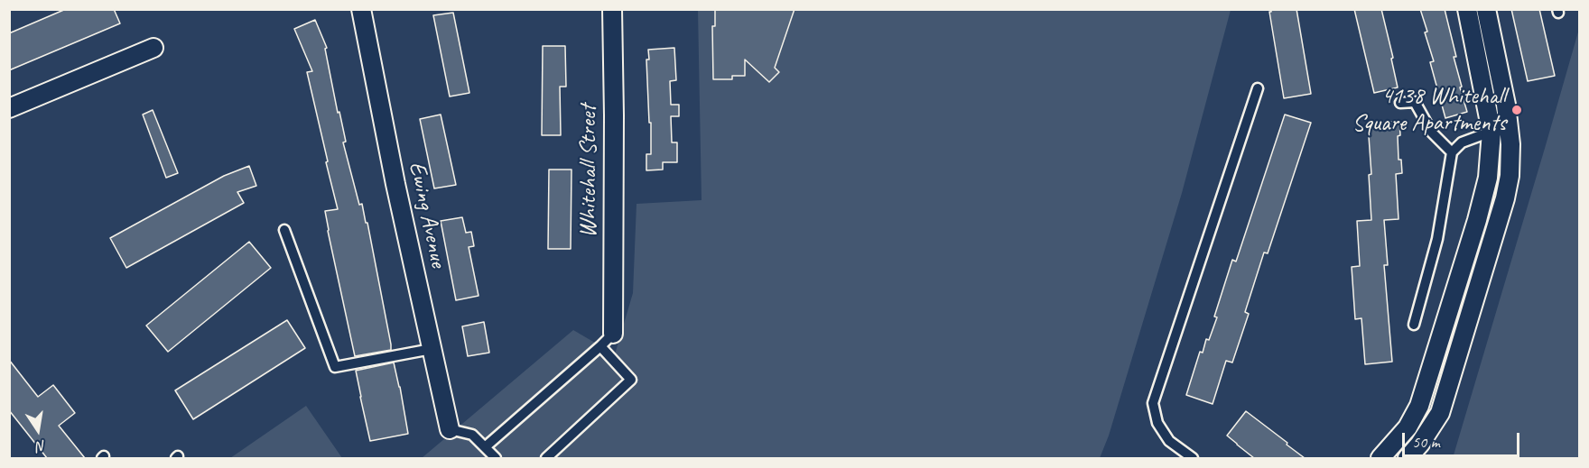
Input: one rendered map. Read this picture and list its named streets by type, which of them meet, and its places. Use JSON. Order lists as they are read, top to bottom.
{
  "streets": {
    "street": ["Whitehall Street", "Ewing Avenue"]
  },
  "places": ["4138 Whitehall Square Apartments"],
  "scale_bar": "50 m",
  "north": "bottom"
}
